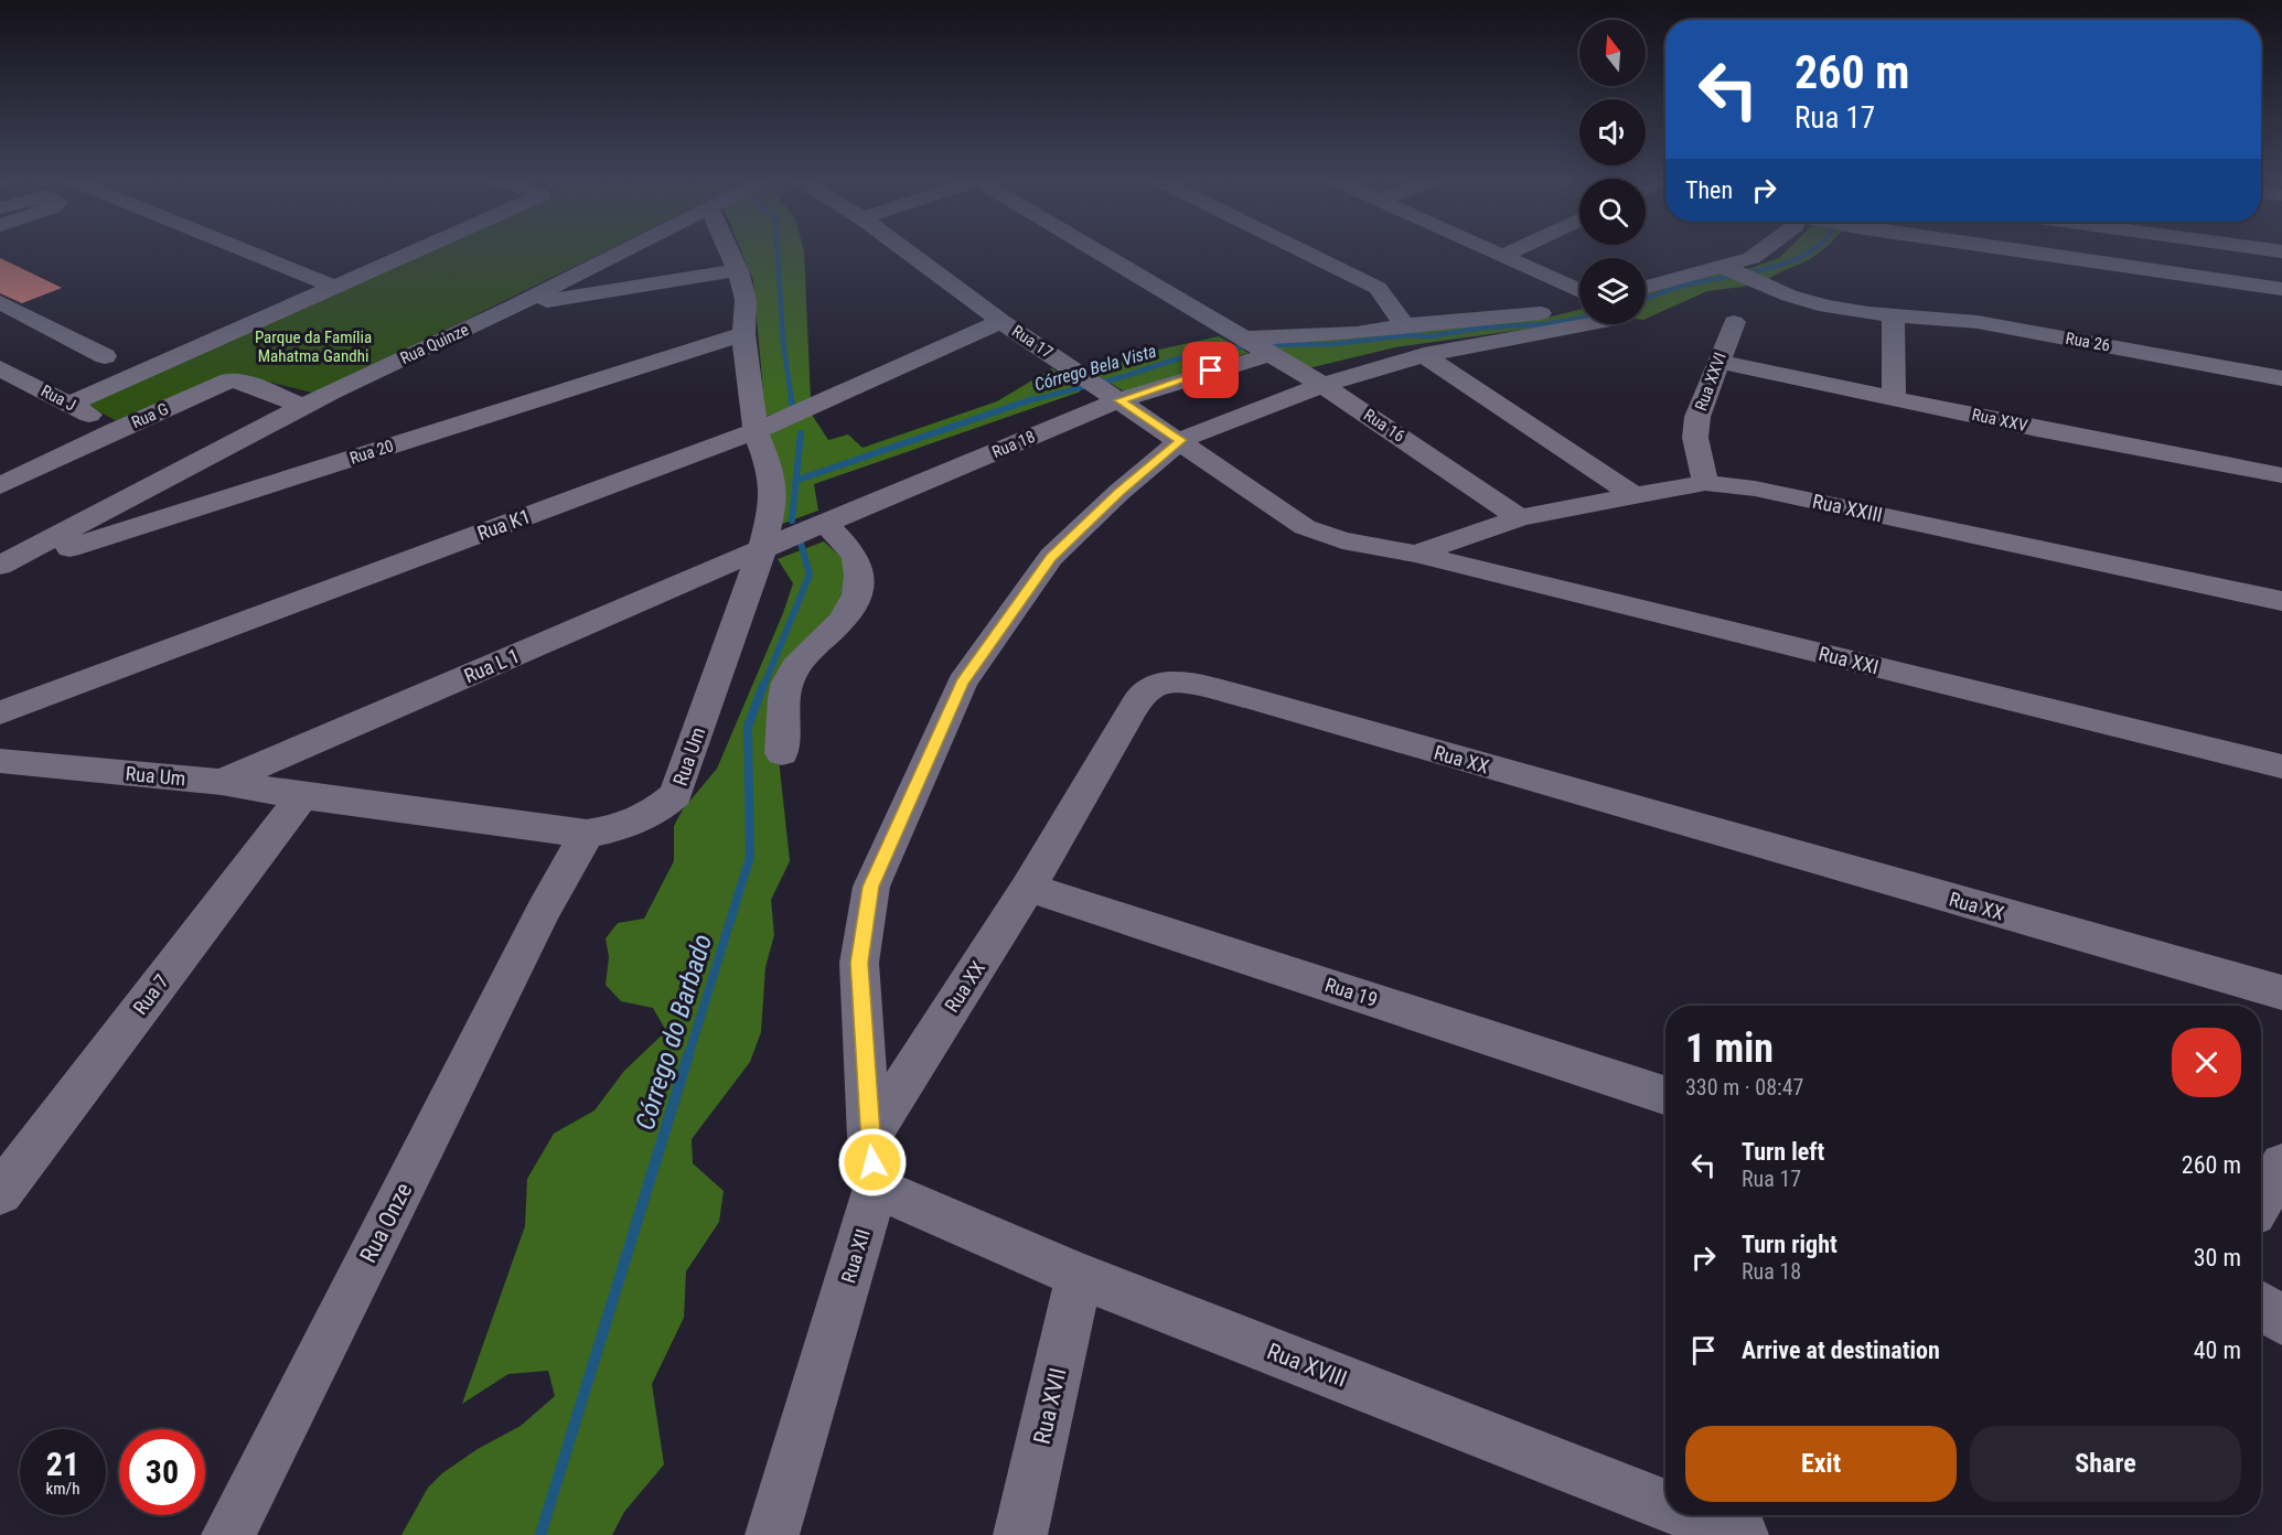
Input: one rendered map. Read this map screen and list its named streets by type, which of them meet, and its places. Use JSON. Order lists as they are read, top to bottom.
{
  "streets": {
    "street": [
      "Rua 17",
      "Rua 26",
      "Rua Quinze",
      "Rua XXVI",
      "Rua J",
      "Rua G",
      "Rua XXV",
      "Rua 16",
      "Rua 18",
      "Rua 20",
      "Rua XXIII",
      "Rua K1",
      "Rua XXI",
      "Rua L 1",
      "Rua Um",
      "Rua XX",
      "Rua 19",
      "Rua 7",
      "Rua Onze",
      "Rua XII",
      "Rua XVIII",
      "Rua XVII"
    ]
  },
  "crossings": [
    ["Rua 17", "Rua 18"],
    ["Rua 17", "Rua XXIII"],
    ["Rua 17", "Rua K1"],
    ["Rua 17", "Rua XXI"],
    ["Rua 17", "Rua XII"],
    ["Rua Quinze", "Rua G"],
    ["Rua Quinze", "Rua 20"],
    ["Rua XXVI", "Rua XXV"],
    ["Rua XXVI", "Rua XXIII"],
    ["Rua J", "Rua G"],
    ["Rua 16", "Rua 18"],
    ["Rua 16", "Rua XXIII"],
    ["Rua 16", "Rua XII"],
    ["Rua 18", "Rua L 1"],
    ["Rua 18", "Rua Um"],
    ["Rua 20", "Rua Um"],
    ["Rua XXIII", "Rua XXI"],
    ["Rua K1", "Rua Um"],
    ["Rua L 1", "Rua Um"],
    ["Rua Um", "Rua 7"],
    ["Rua Um", "Rua Onze"],
    ["Rua XX", "Rua 19"],
    ["Rua XX", "Rua XII"],
    ["Rua XII", "Rua XVIII"],
    ["Rua XVIII", "Rua XVII"]
  ],
  "water": ["Córrego Bela Vista", "Córrego do Barbado"],
  "parks": ["Parque da Família Mahatma Gandhi"],
  "north": "top",
  "page": {
    "turn": ["260 m", "Rua 17"],
    "then": "Then",
    "heading": ["1 min", "330 m · 08:47"],
    "list": [
      {
        "name": "Turn left",
        "note": "Rua 17",
        "value": "260 m"
      },
      {
        "name": "Turn right",
        "note": "Rua 18",
        "value": "30 m"
      },
      {
        "name": "Arrive at destination",
        "value": "40 m"
      }
    ],
    "buttons": ["Exit", "Share"],
    "speed": "21 km/h",
    "limit": "30"
  }
}
